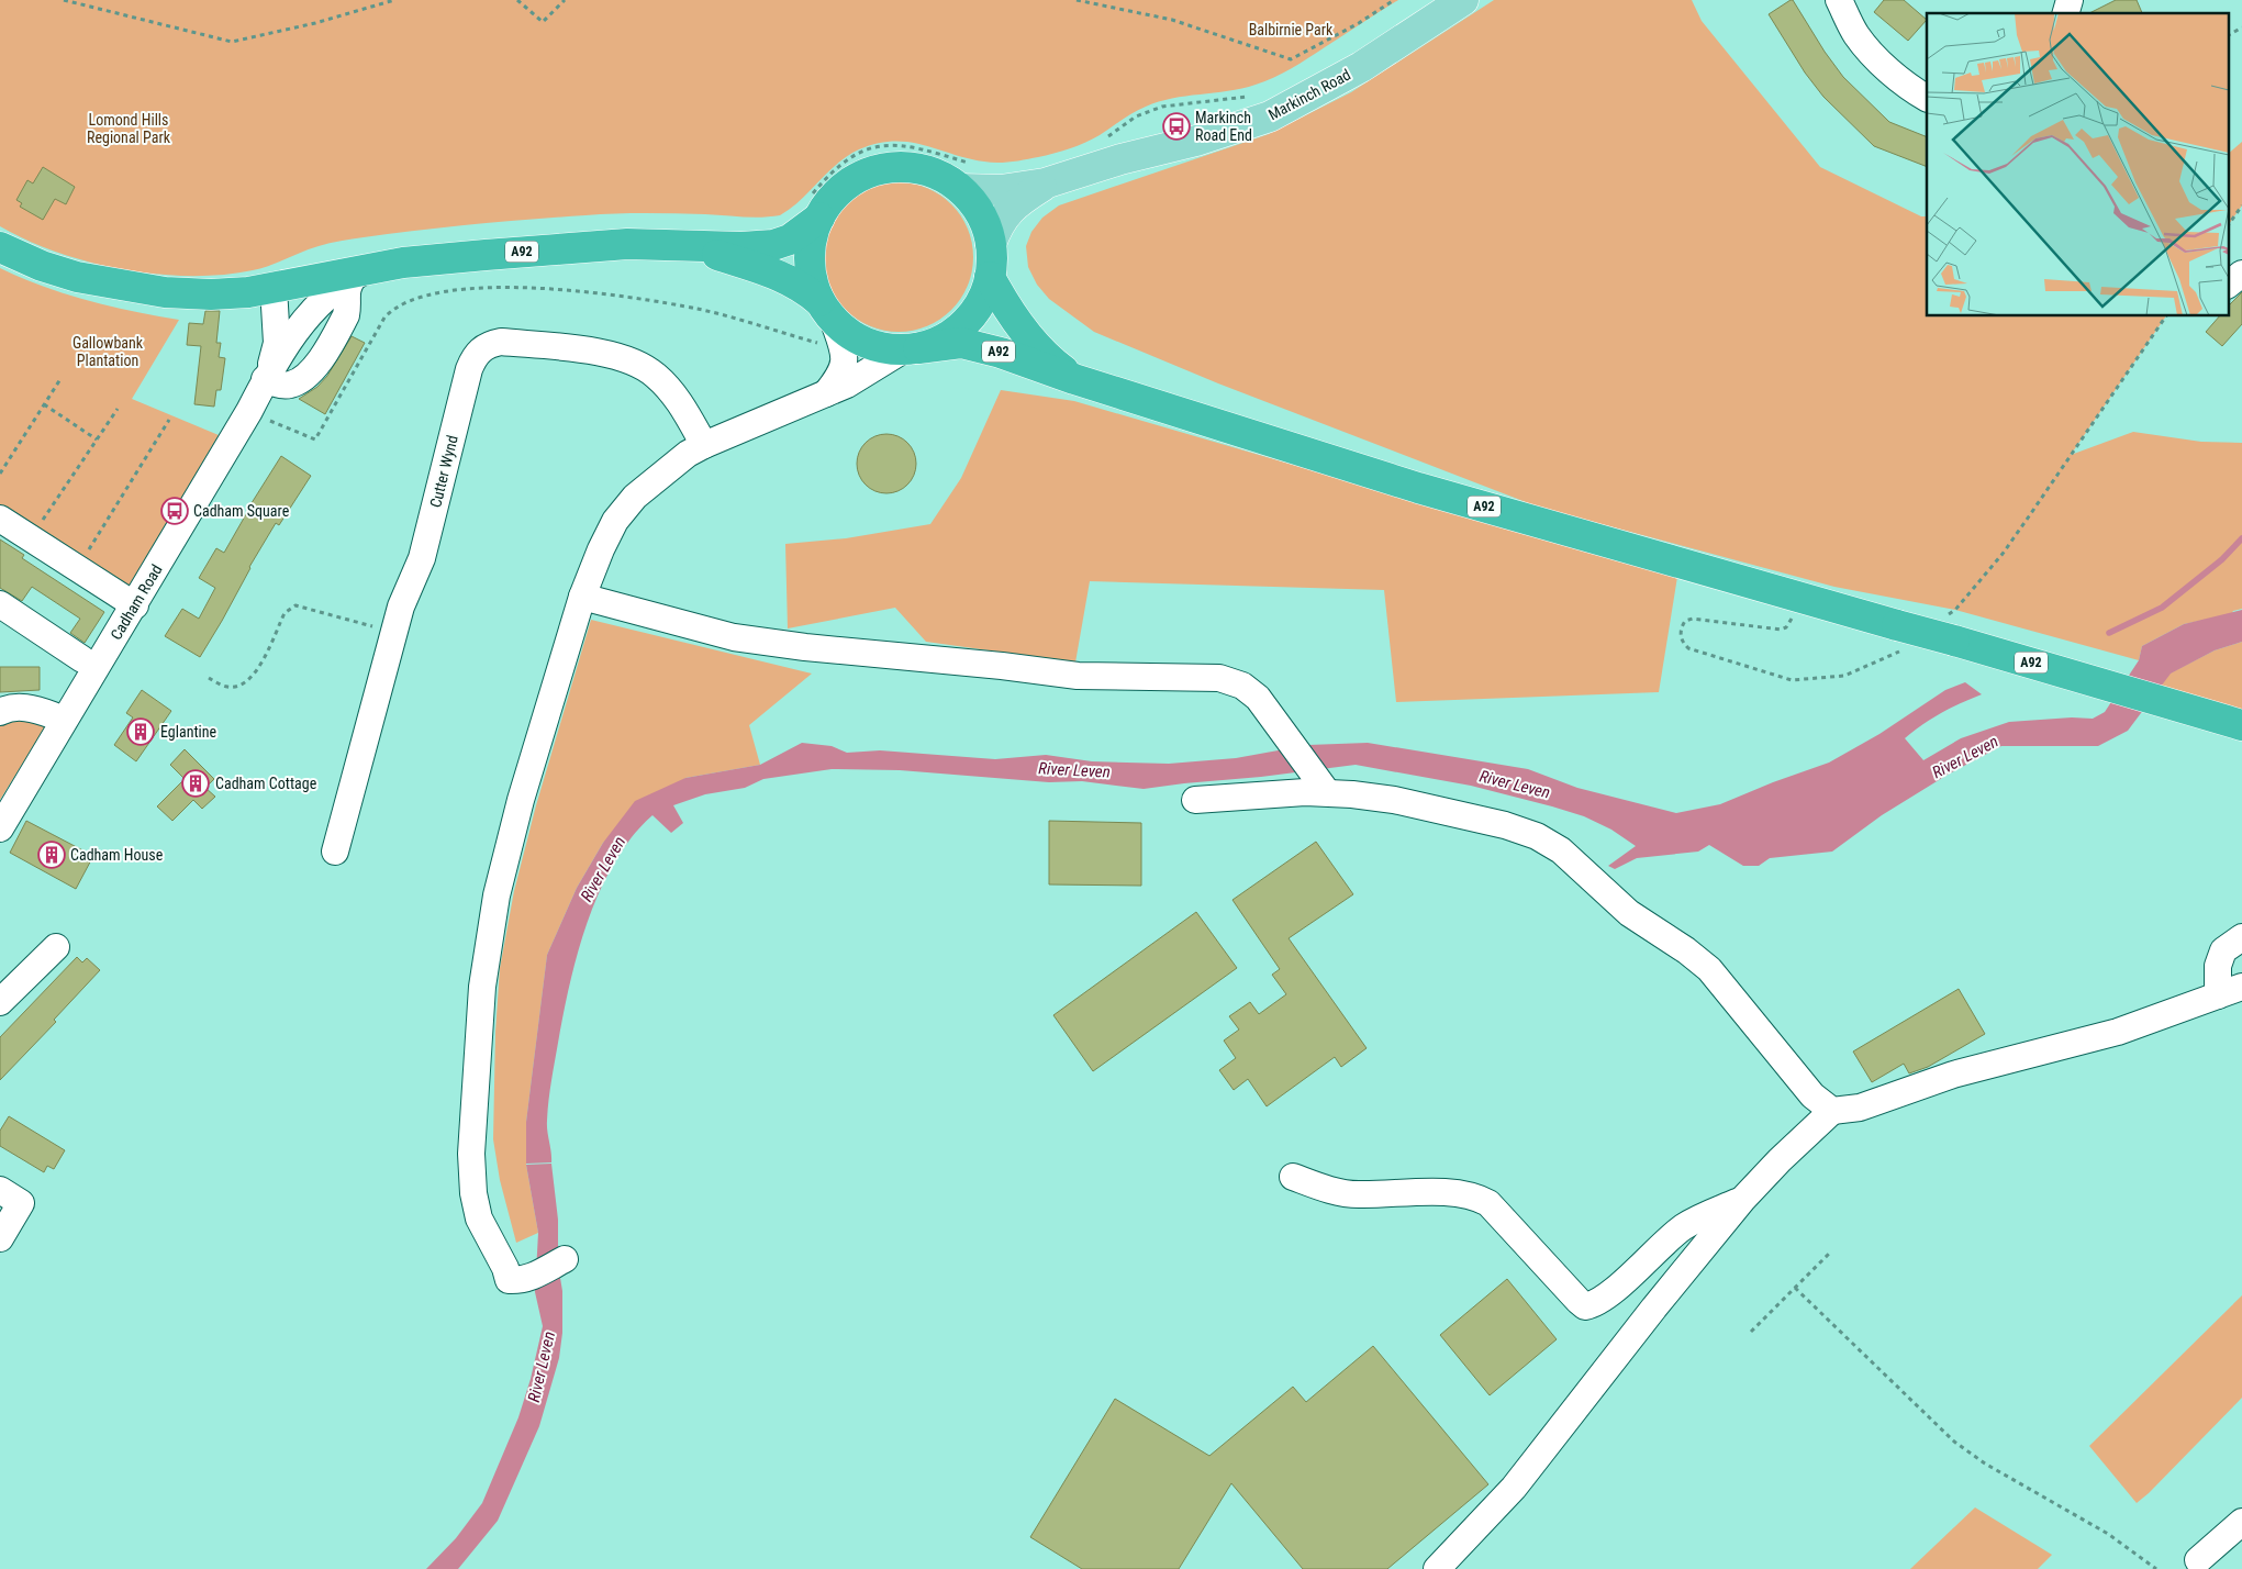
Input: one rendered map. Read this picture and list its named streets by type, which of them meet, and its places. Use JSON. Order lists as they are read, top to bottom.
{
  "streets": {
    "highway": ["A92"],
    "main road": ["Markinch Road"],
    "street": ["Cutter Wynd", "Cadham Road"]
  },
  "crossings": [
    ["Markinch Road", "A92"],
    ["A92", "Cadham Road"]
  ],
  "water": ["River Leven"],
  "parks": ["Balbirnie Park", "Lomond Hills Regional Park", "Gallowbank Plantation"],
  "places": {
    "bus stop": ["Markinch Road End", "Cadham Square"],
    "building": ["Eglantine", "Cadham Cottage", "Cadham House"]
  }
}
